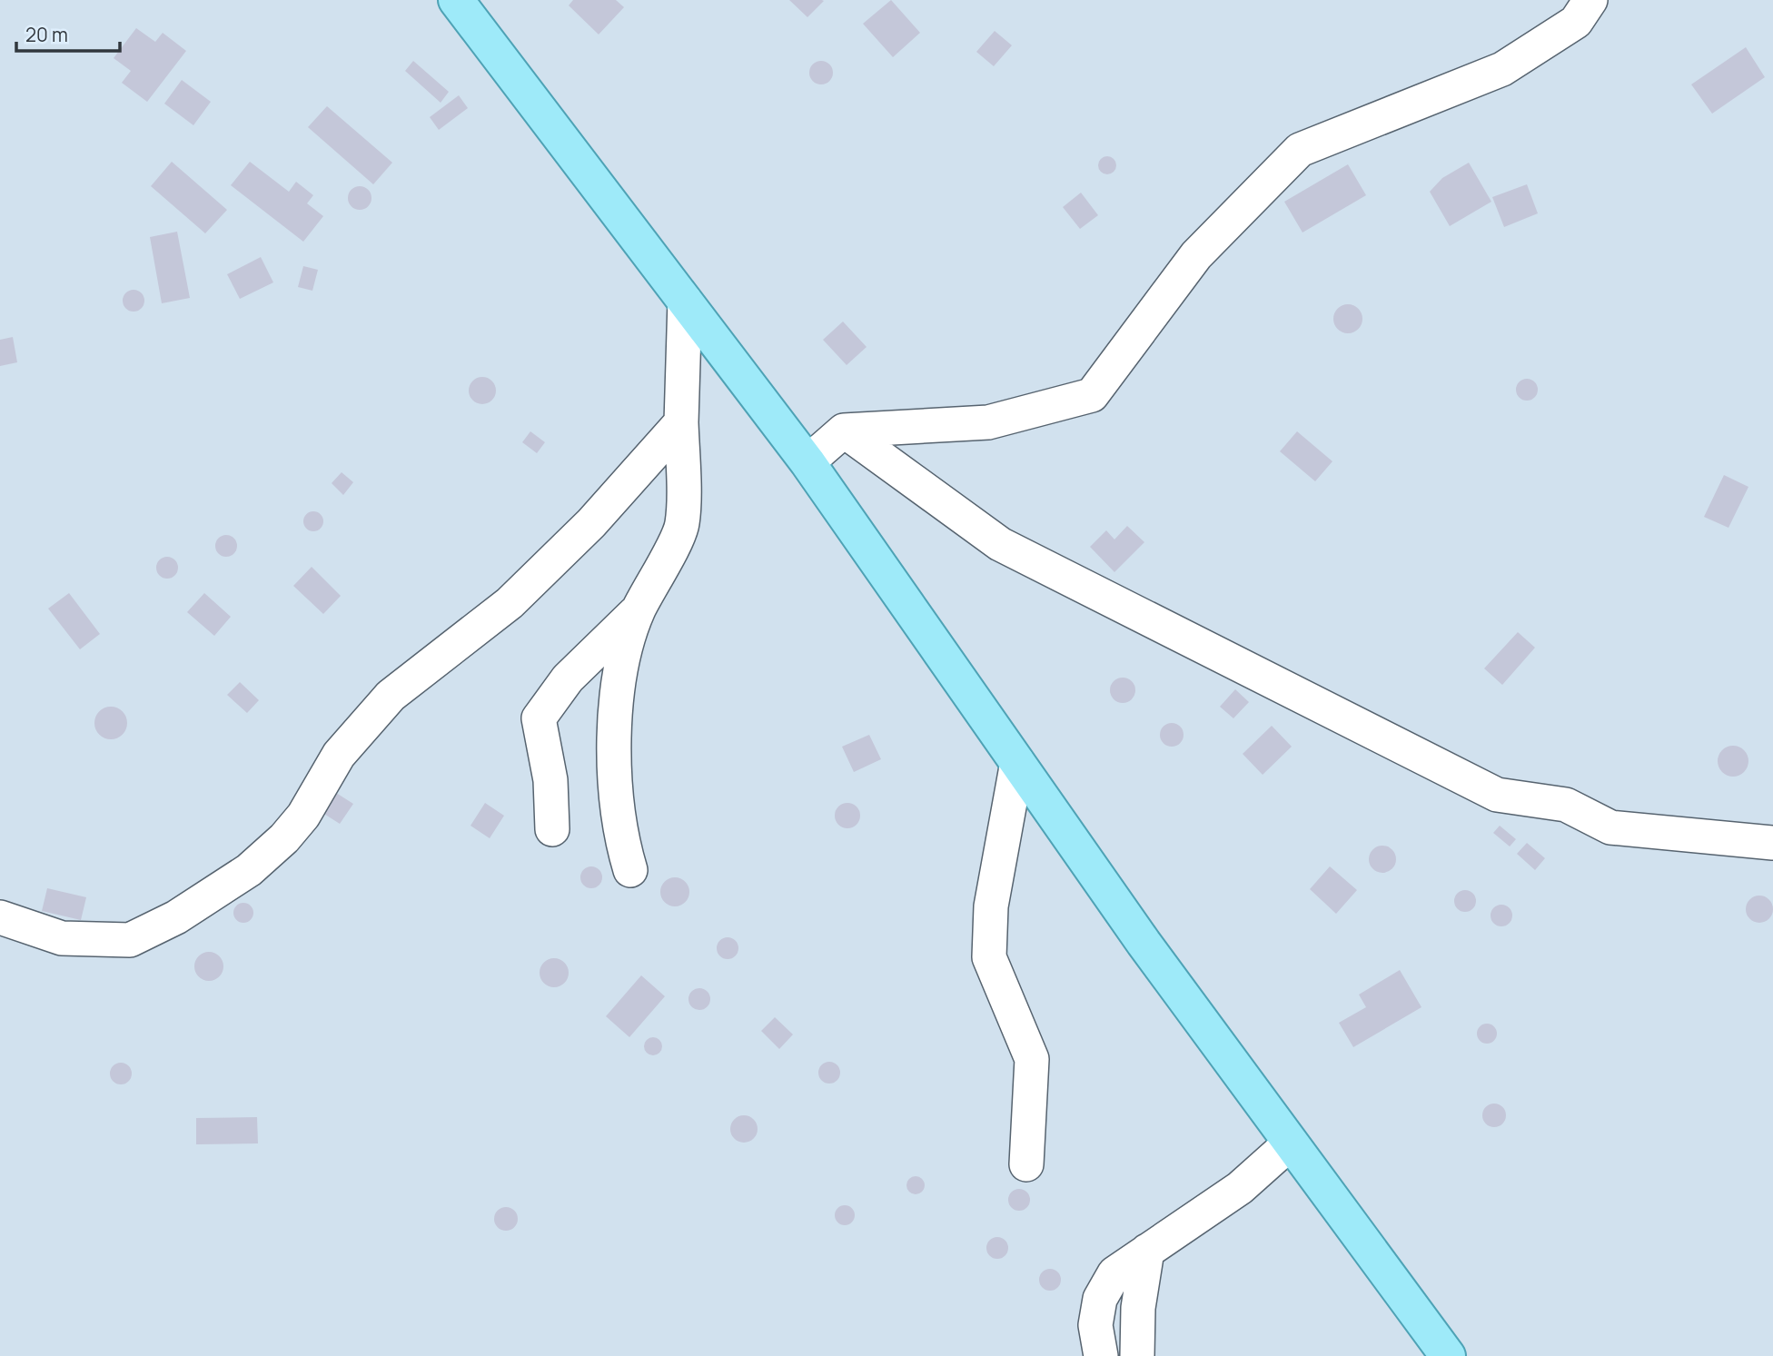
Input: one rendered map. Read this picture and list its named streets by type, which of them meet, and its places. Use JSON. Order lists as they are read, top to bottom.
{
  "scale_bar": "20 m"
}
